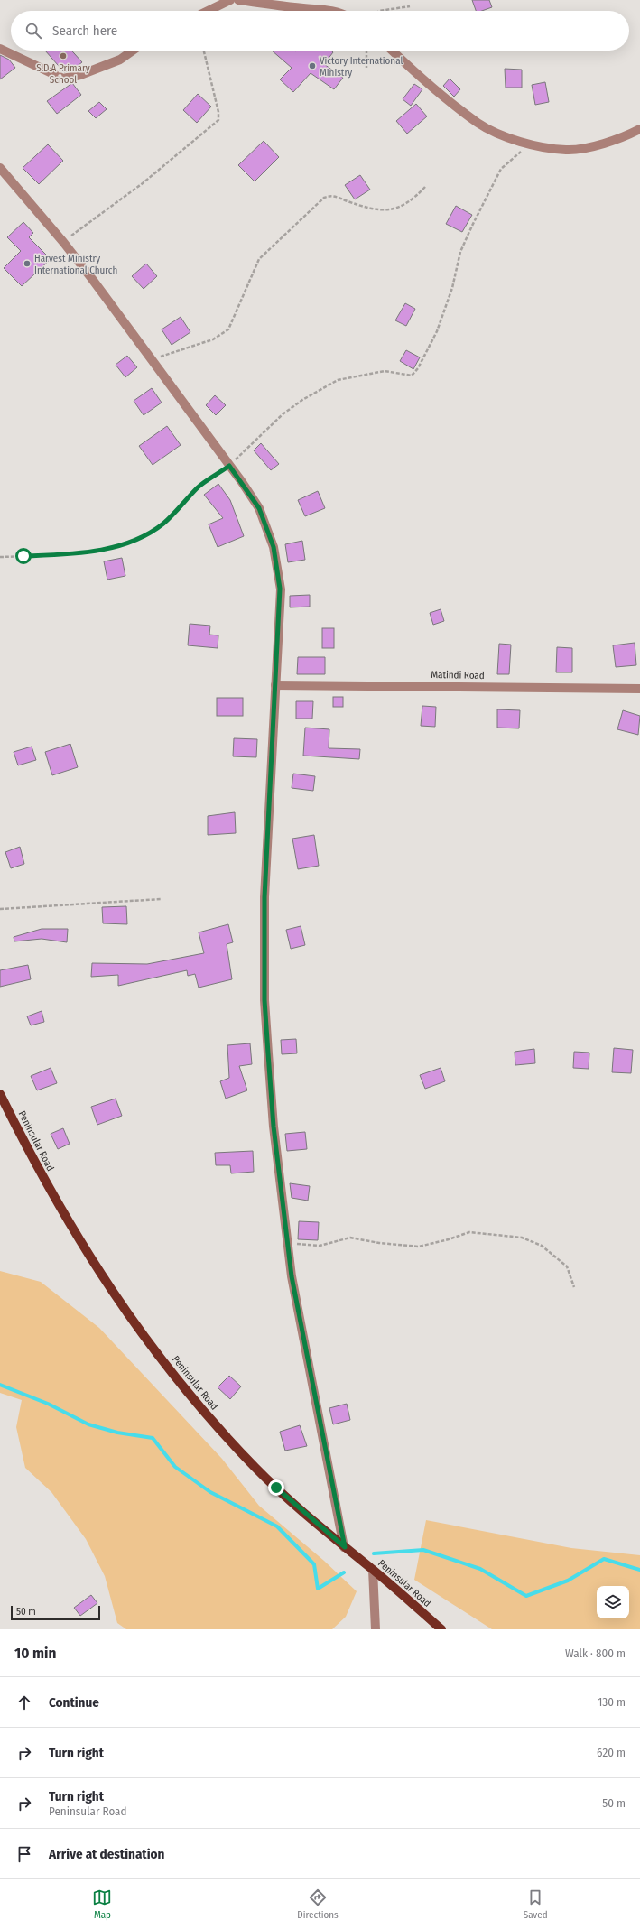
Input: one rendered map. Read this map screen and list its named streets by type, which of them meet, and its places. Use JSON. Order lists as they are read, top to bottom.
{
  "streets": {
    "main road": ["Peninsular Road"],
    "street": ["Matindi Road"]
  },
  "places": ["S.D.A Primary School", "Victory International Ministry", "Harvest Ministry International Church"],
  "scale_bar": "50 m",
  "page": {
    "search": "Search here",
    "scale": "50 m",
    "heading": ["10 min", "Walk · 800 m"],
    "list": [
      ["Continue", "130 m"],
      ["Turn right", "620 m"],
      ["Turn right", "Peninsular Road", "50 m"],
      "Arrive at destination"
    ],
    "nav": ["Map", "Directions", "Saved"]
  }
}
